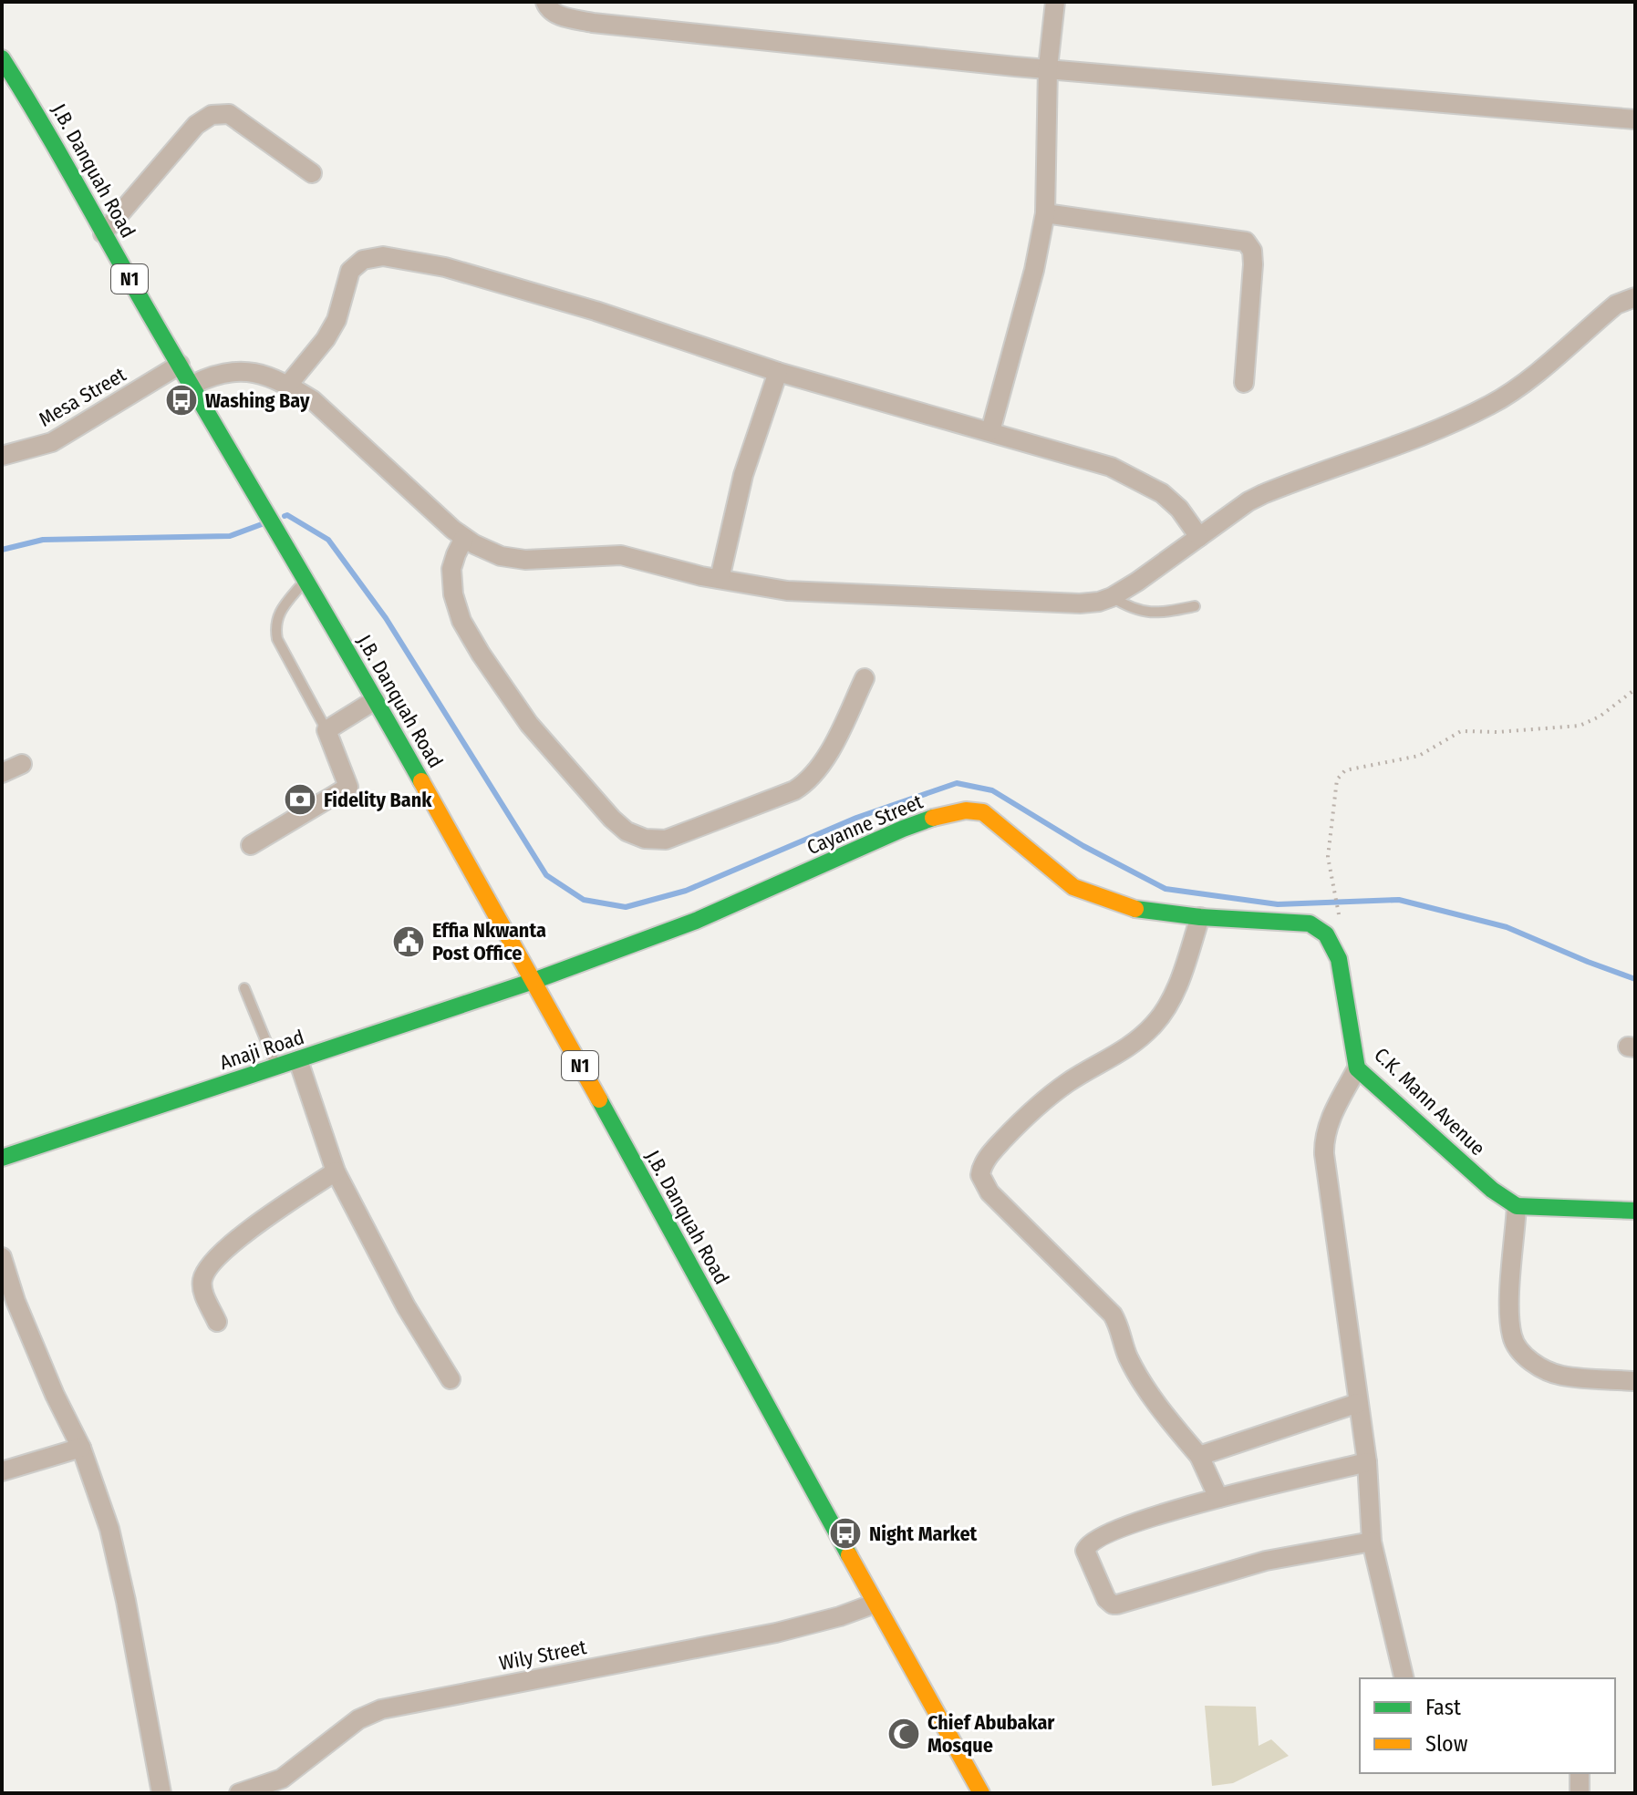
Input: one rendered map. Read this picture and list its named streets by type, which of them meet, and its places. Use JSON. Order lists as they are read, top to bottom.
{
  "streets": {
    "main road": [
      "J.B. Danquah Road",
      "N1",
      "Cayanne Street",
      "Anaji Road",
      "C.K. Mann Avenue"
    ],
    "street": ["Mesa Street", "Wily Street"]
  },
  "crossings": [
    ["J.B. Danquah Road", "Mesa Street"],
    ["J.B. Danquah Road", "Cayanne Street"],
    ["J.B. Danquah Road", "Anaji Road"],
    ["J.B. Danquah Road", "Wily Street"],
    ["Cayanne Street", "Anaji Road"],
    ["Cayanne Street", "C.K. Mann Avenue"]
  ],
  "places": {
    "bus stop": ["Washing Bay", "Night Market"],
    "bank": ["Fidelity Bank"],
    "public building": ["Effia Nkwanta Post Office"],
    "mosque": ["Chief Abubakar Mosque"]
  },
  "legend": ["Fast", "Slow"]
}
